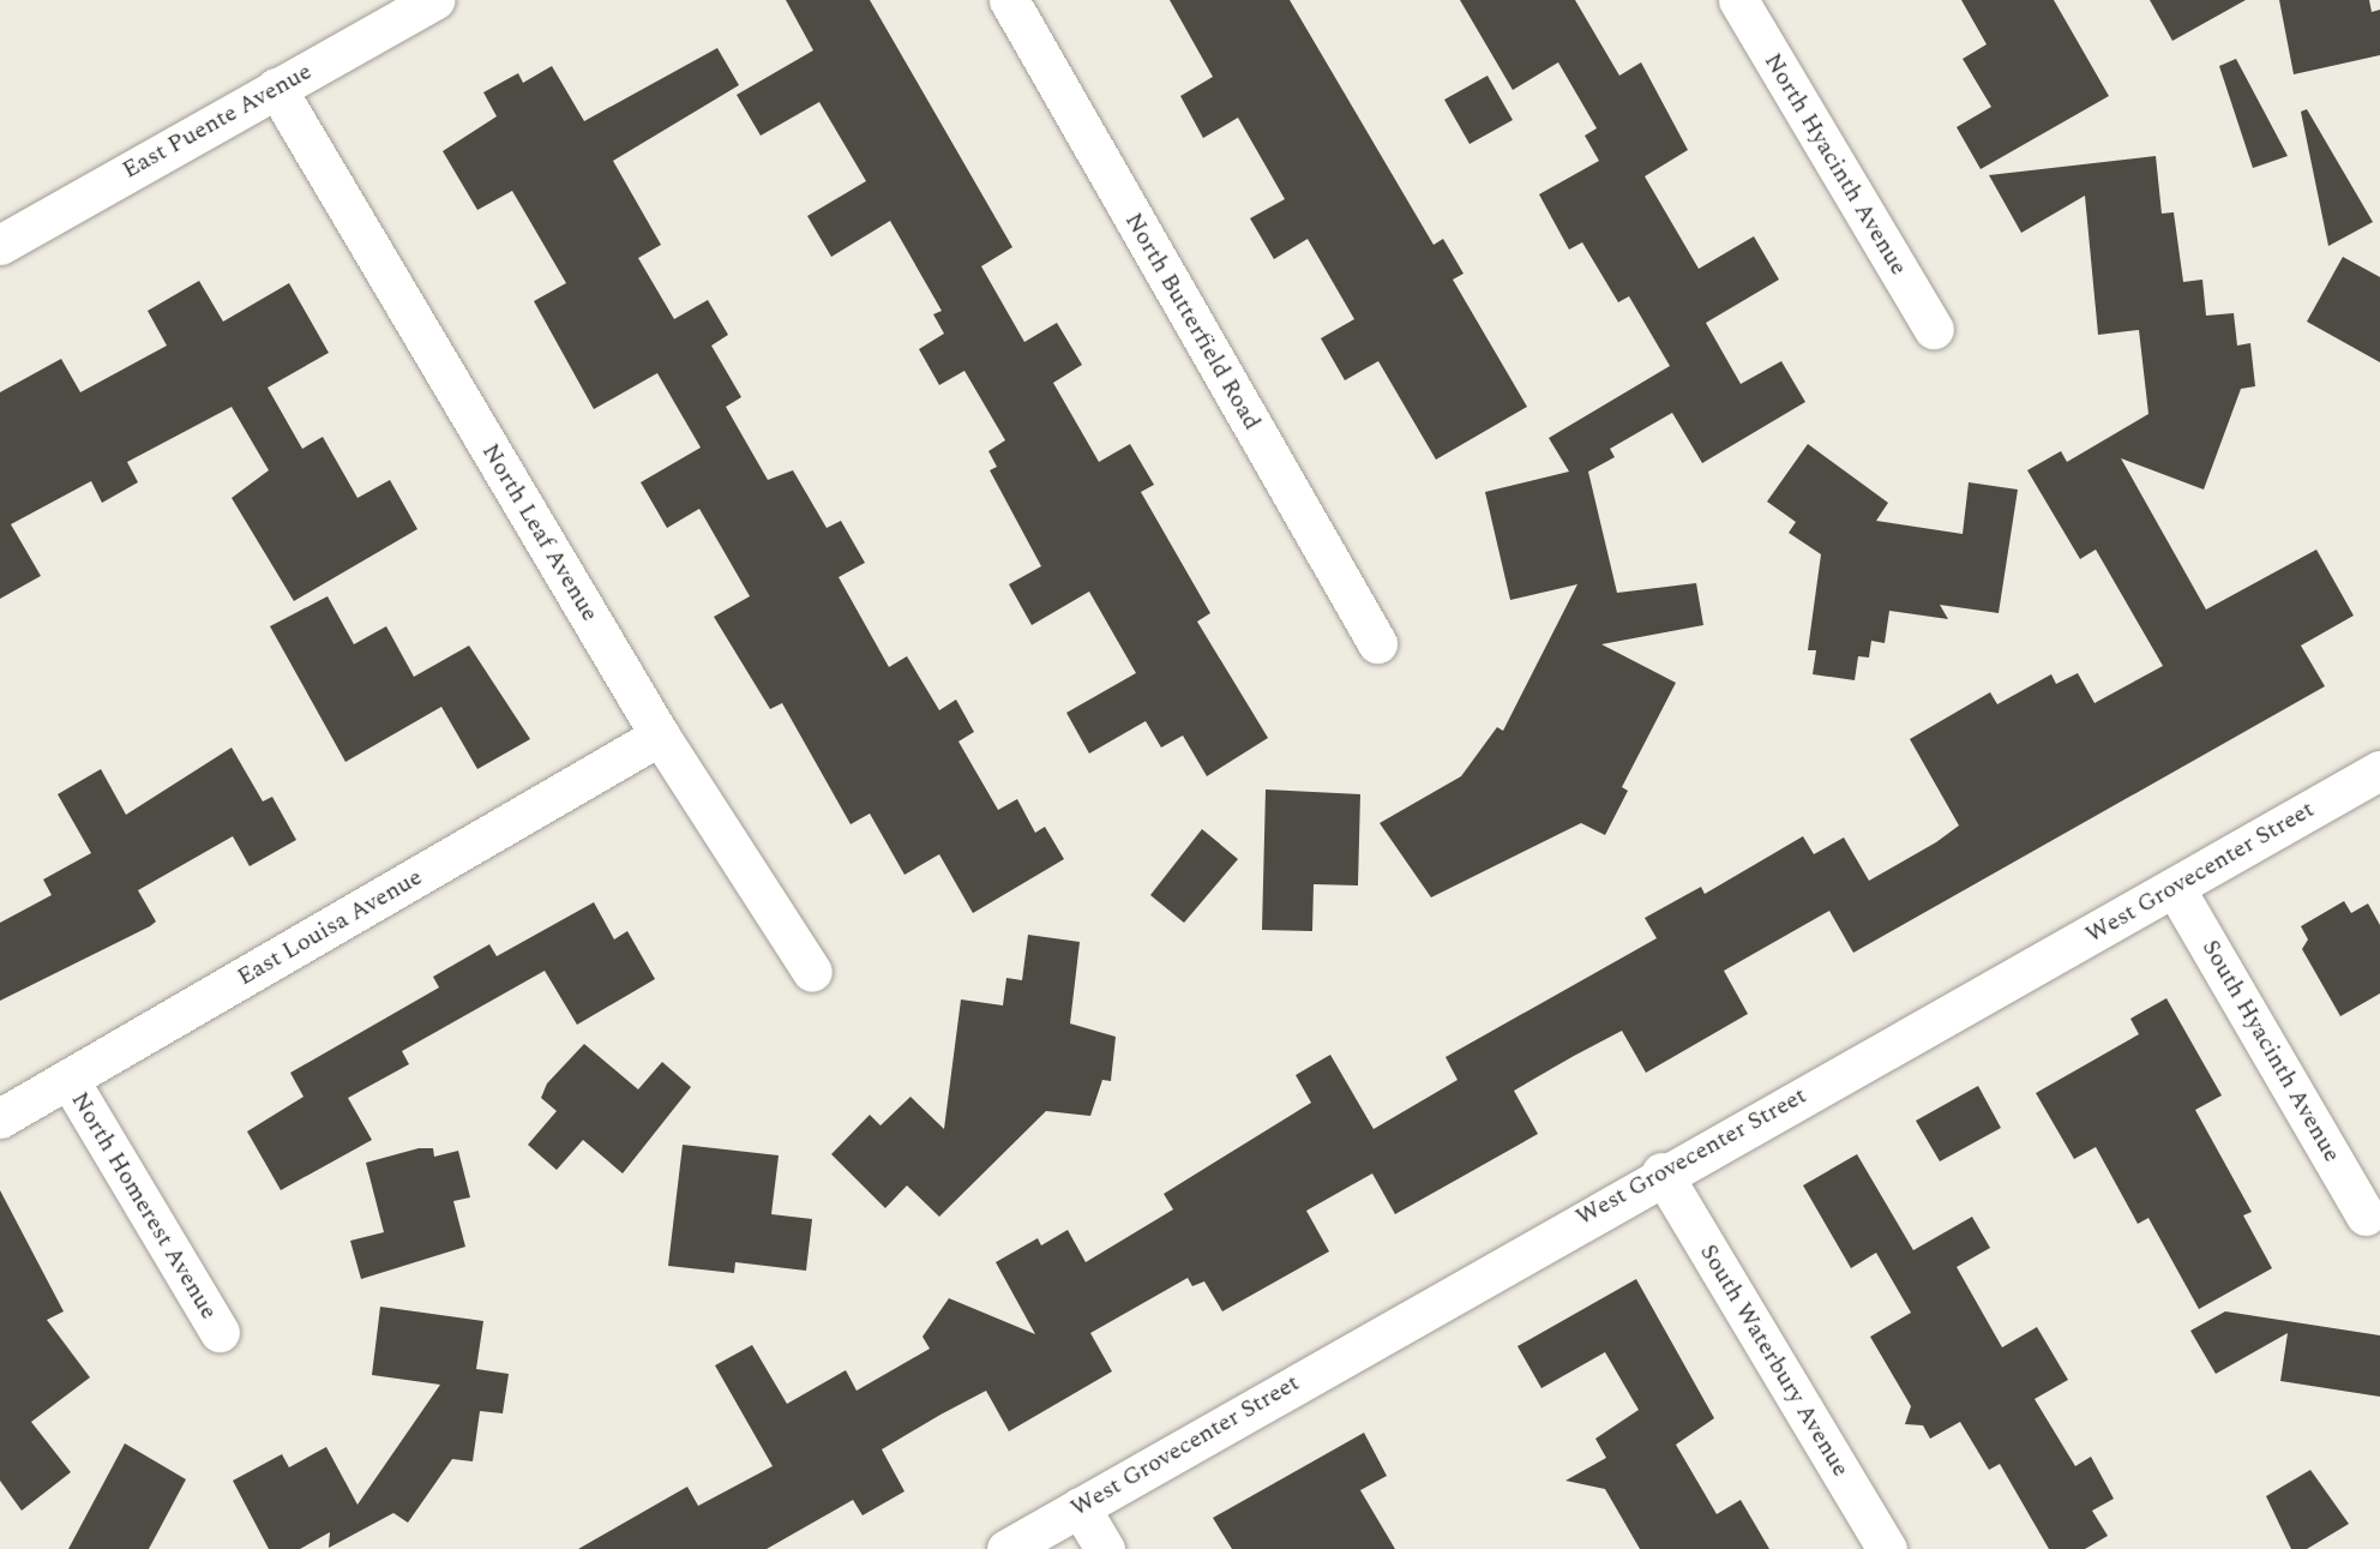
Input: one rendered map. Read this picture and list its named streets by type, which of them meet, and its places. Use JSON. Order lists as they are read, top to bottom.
{
  "streets": {
    "street": [
      "East Puente Avenue",
      "North Hyacinth Avenue",
      "North Butterfield Road",
      "North Leaf Avenue",
      "West Grovecenter Street",
      "East Louisa Avenue",
      "South Hyacinth Avenue",
      "North Homerest Avenue",
      "South Waterbury Avenue"
    ]
  },
  "crossings": [
    ["East Puente Avenue", "North Leaf Avenue"],
    ["North Leaf Avenue", "East Louisa Avenue"],
    ["West Grovecenter Street", "South Hyacinth Avenue"],
    ["West Grovecenter Street", "South Waterbury Avenue"],
    ["East Louisa Avenue", "North Homerest Avenue"]
  ]
}
